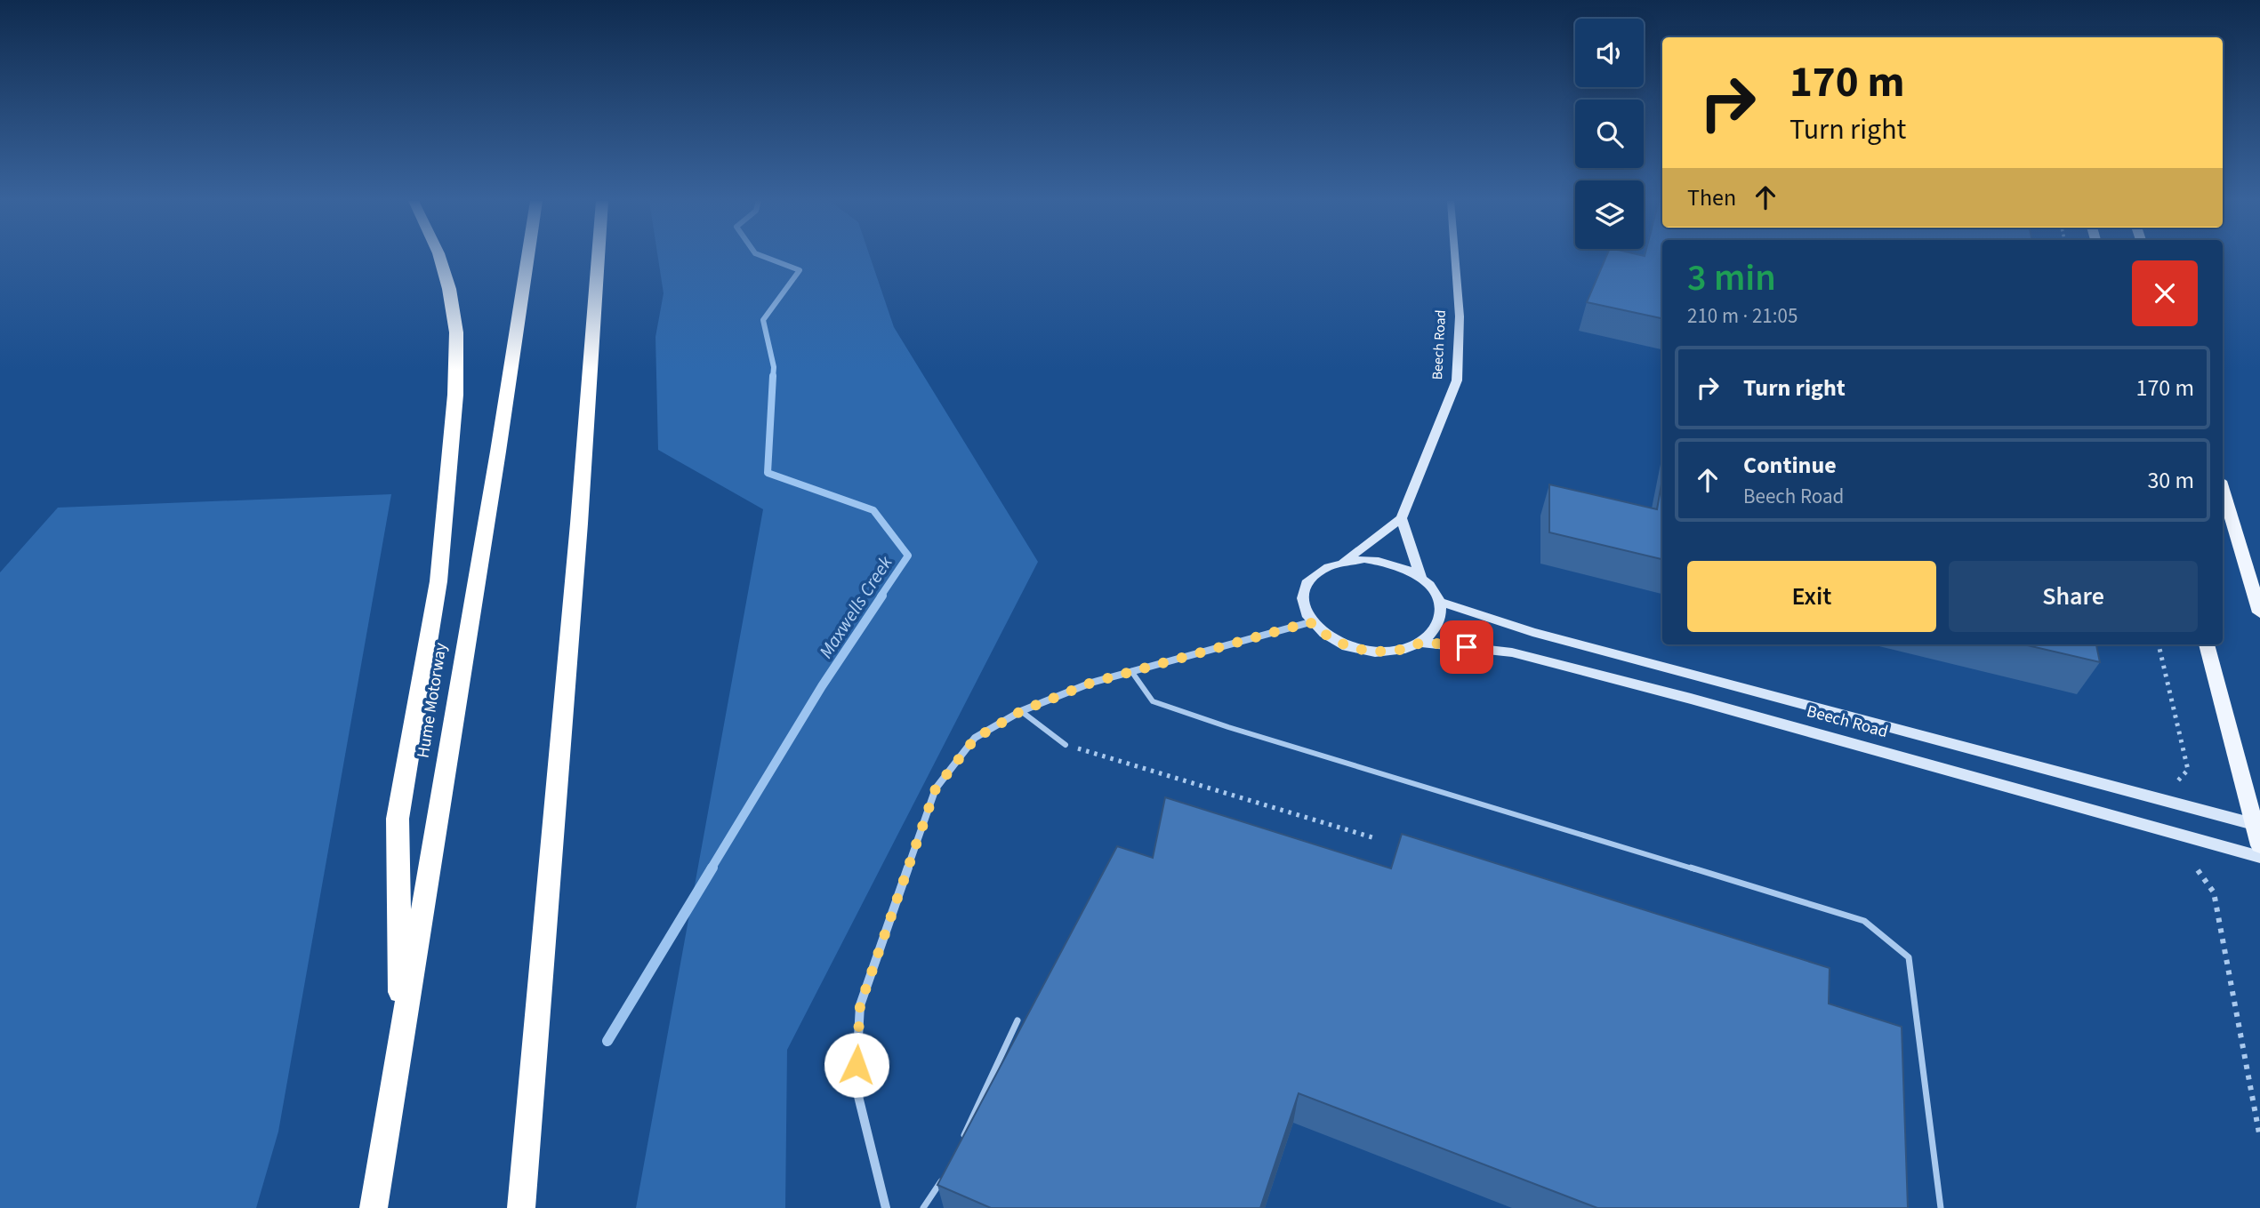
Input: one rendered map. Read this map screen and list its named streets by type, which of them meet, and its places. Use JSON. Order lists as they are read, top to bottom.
{
  "streets": {
    "highway": ["Hume Motorway"],
    "main road": ["Beech Road"]
  },
  "water": ["Maxwells Creek"],
  "page": {
    "turn": ["170 m", "Turn right"],
    "then": "Then",
    "heading": ["3 min", "210 m · 21:05"],
    "list": [
      {
        "name": "Turn right",
        "value": "170 m"
      },
      {
        "name": "Continue",
        "note": "Beech Road",
        "value": "30 m"
      }
    ],
    "buttons": ["Exit", "Share"]
  }
}
